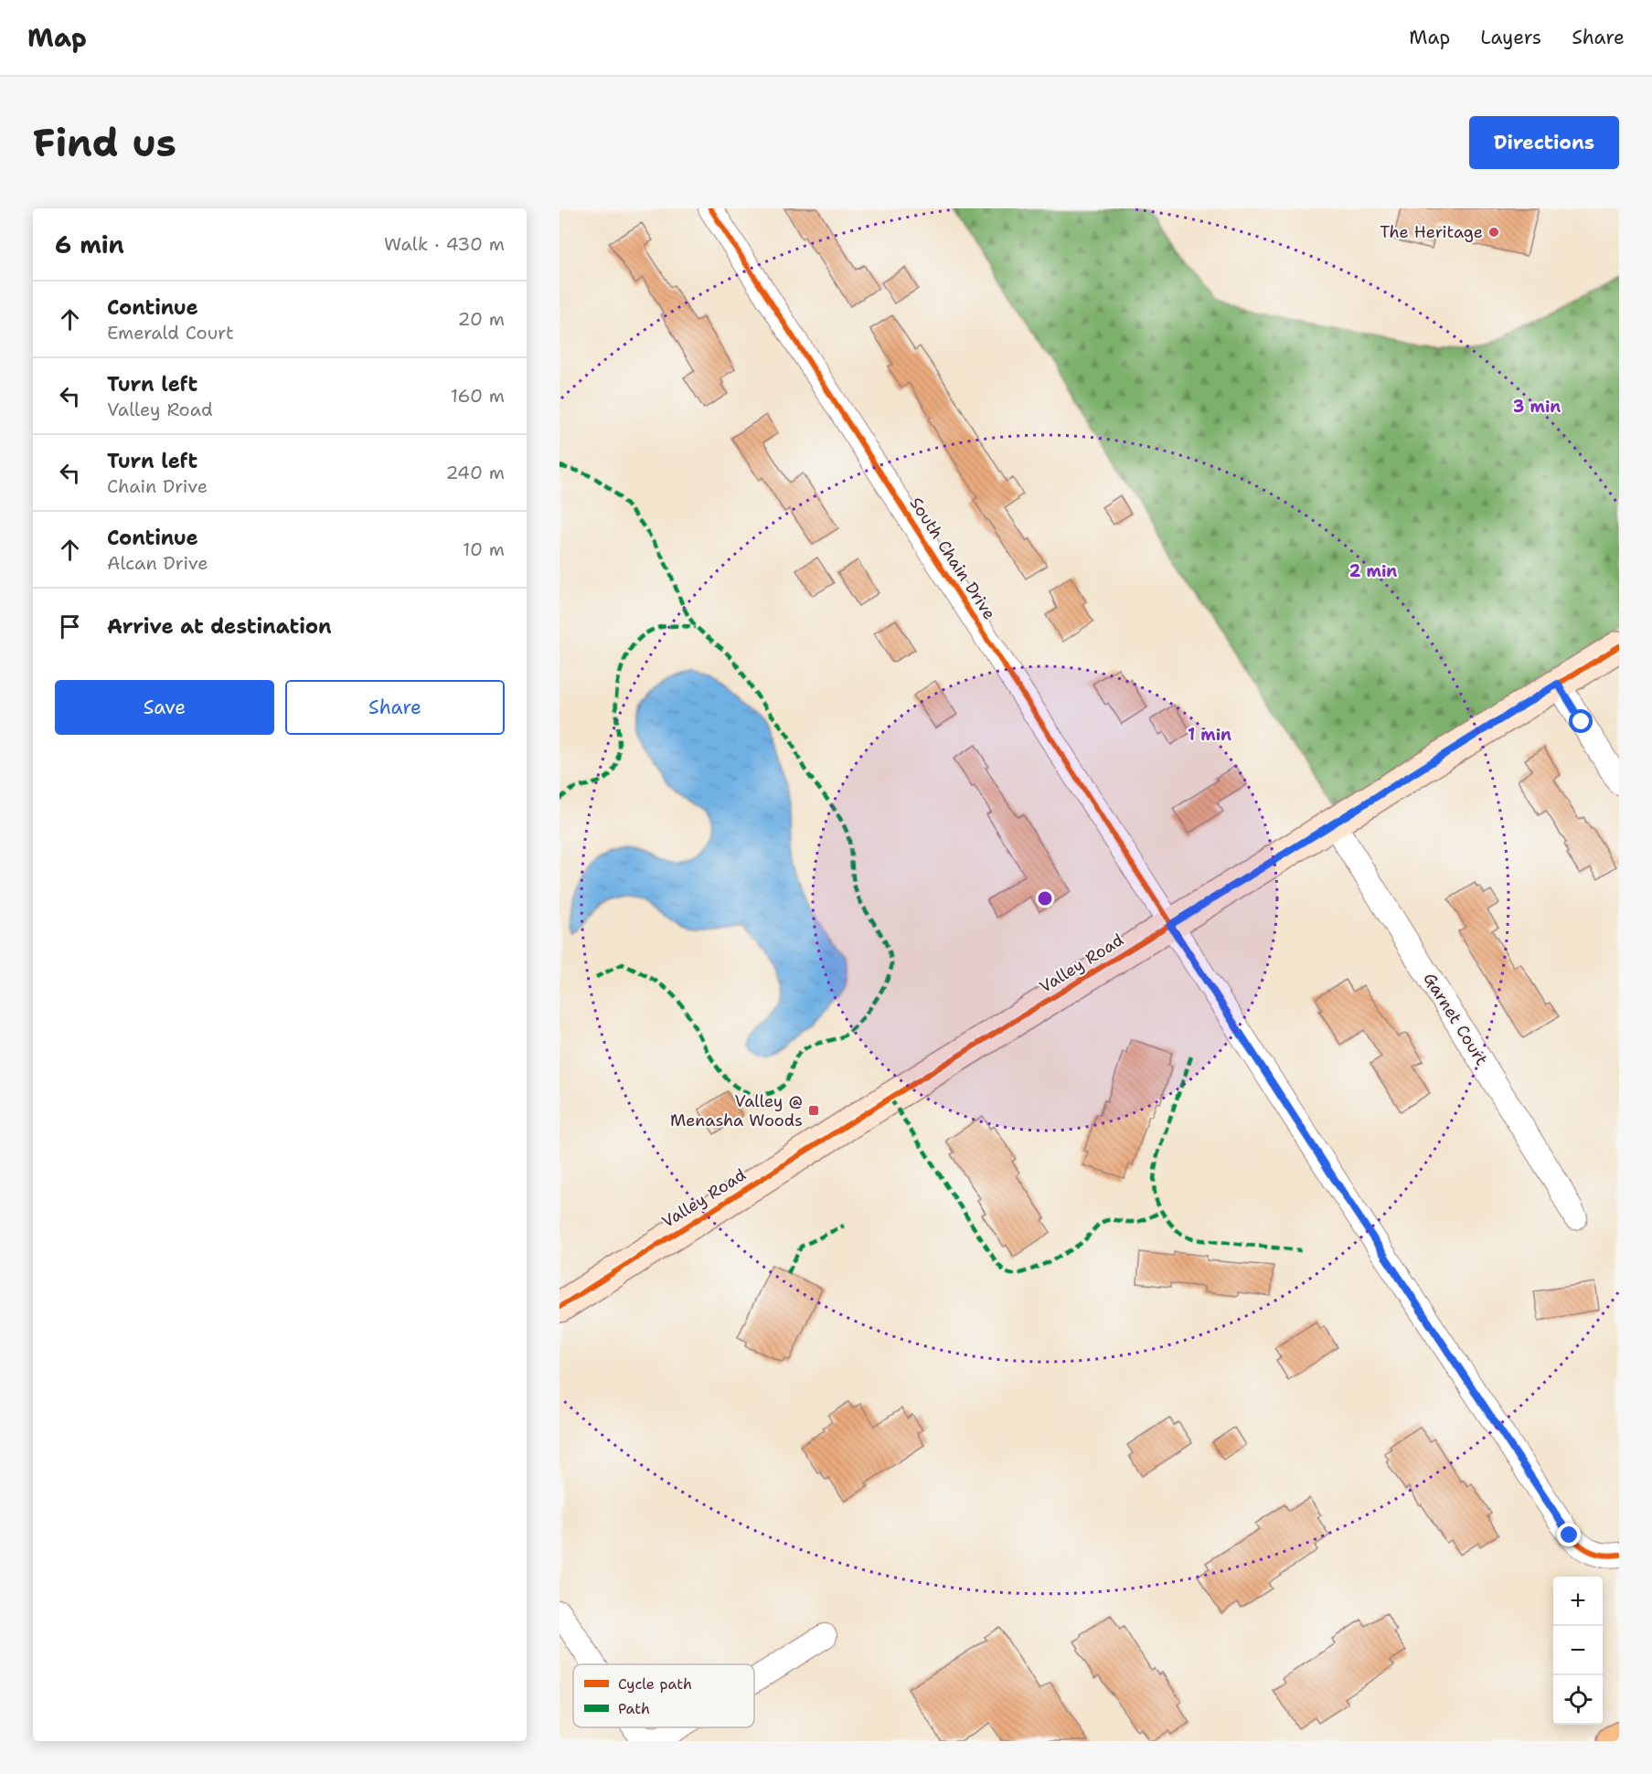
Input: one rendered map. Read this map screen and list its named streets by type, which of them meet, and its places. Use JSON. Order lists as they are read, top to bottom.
{
  "streets": {
    "street": ["South Chain Drive", "Valley Road", "Garnet Court"]
  },
  "crossings": [
    ["South Chain Drive", "Valley Road"],
    ["Valley Road", "Garnet Court"]
  ],
  "places": {
    "other": ["The Heritage"],
    "transit": ["Valley @ Menasha Woods"]
  },
  "legend": ["Cycle path", "Path"],
  "page": {
    "header": "Map",
    "nav": ["Map", "Layers", "Share"],
    "buttons": [
      "Directions",
      ["Save", "Share"]
    ],
    "title": "Find us",
    "heading": ["6 min", "Walk · 430 m"],
    "list": [
      ["Continue", "Emerald Court", "20 m"],
      ["Turn left", "Valley Road", "160 m"],
      ["Turn left", "Chain Drive", "240 m"],
      ["Continue", "Alcan Drive", "10 m"],
      "Arrive at destination"
    ],
    "map_buttons": ["+", "−"]
  },
  "rings": ["3 min", "2 min", "1 min"]
}
